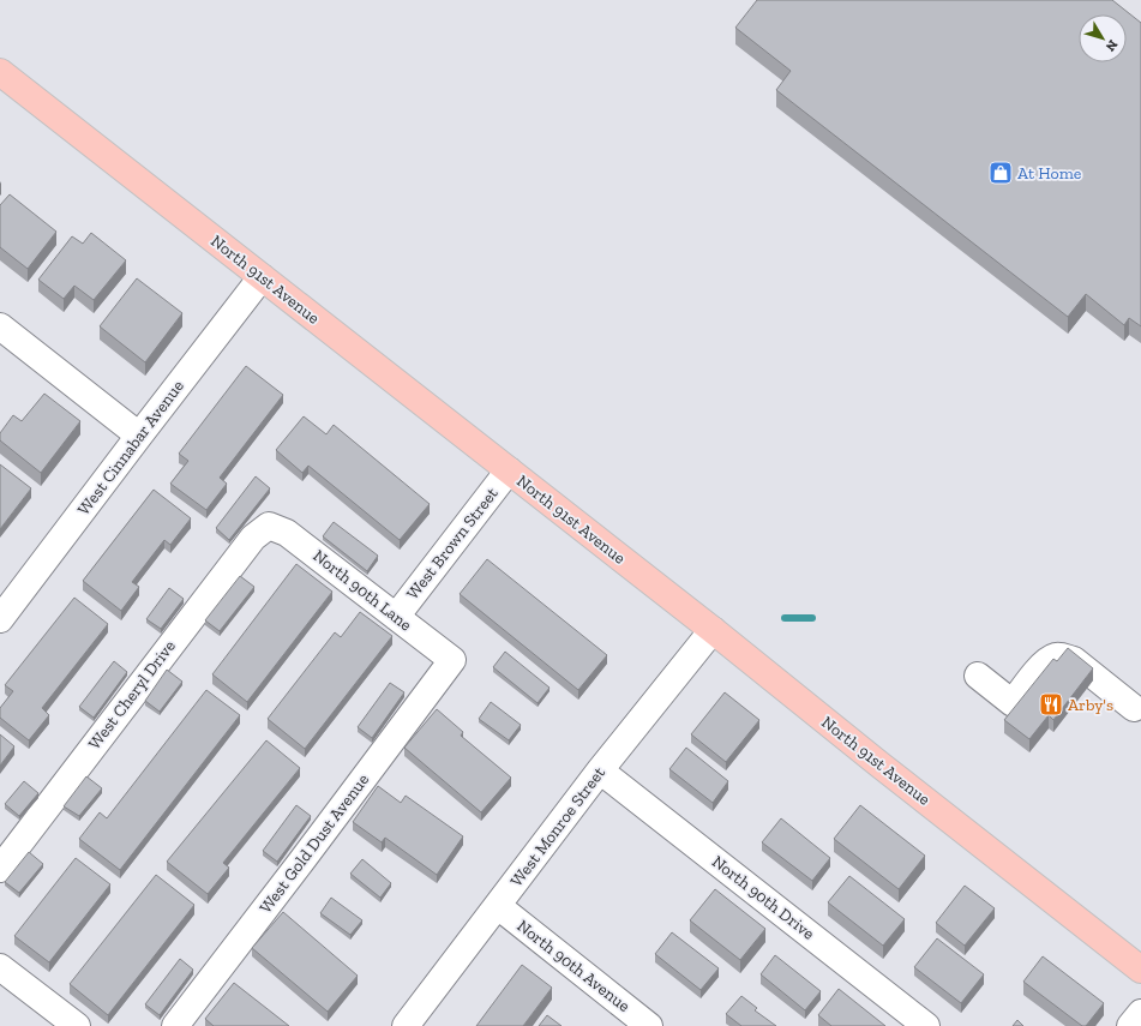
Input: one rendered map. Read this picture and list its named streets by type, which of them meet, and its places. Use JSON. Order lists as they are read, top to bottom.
{
  "streets": {
    "main road": ["North 91st Avenue"],
    "street": [
      "West Cinnabar Avenue",
      "West Brown Street",
      "North 90th Lane",
      "West Cheryl Drive",
      "West Monroe Street",
      "West Gold Dust Avenue",
      "North 90th Drive",
      "North 90th Avenue"
    ]
  },
  "crossings": [
    ["North 91st Avenue", "West Cinnabar Avenue"],
    ["North 91st Avenue", "West Brown Street"],
    ["North 91st Avenue", "West Monroe Street"],
    ["West Brown Street", "North 90th Lane"],
    ["North 90th Lane", "West Cheryl Drive"],
    ["North 90th Lane", "West Gold Dust Avenue"],
    ["West Monroe Street", "North 90th Drive"],
    ["West Monroe Street", "North 90th Avenue"]
  ],
  "places": {
    "shop": ["At Home"],
    "restaurant": ["Arby's"]
  },
  "north": "bottom right"
}
